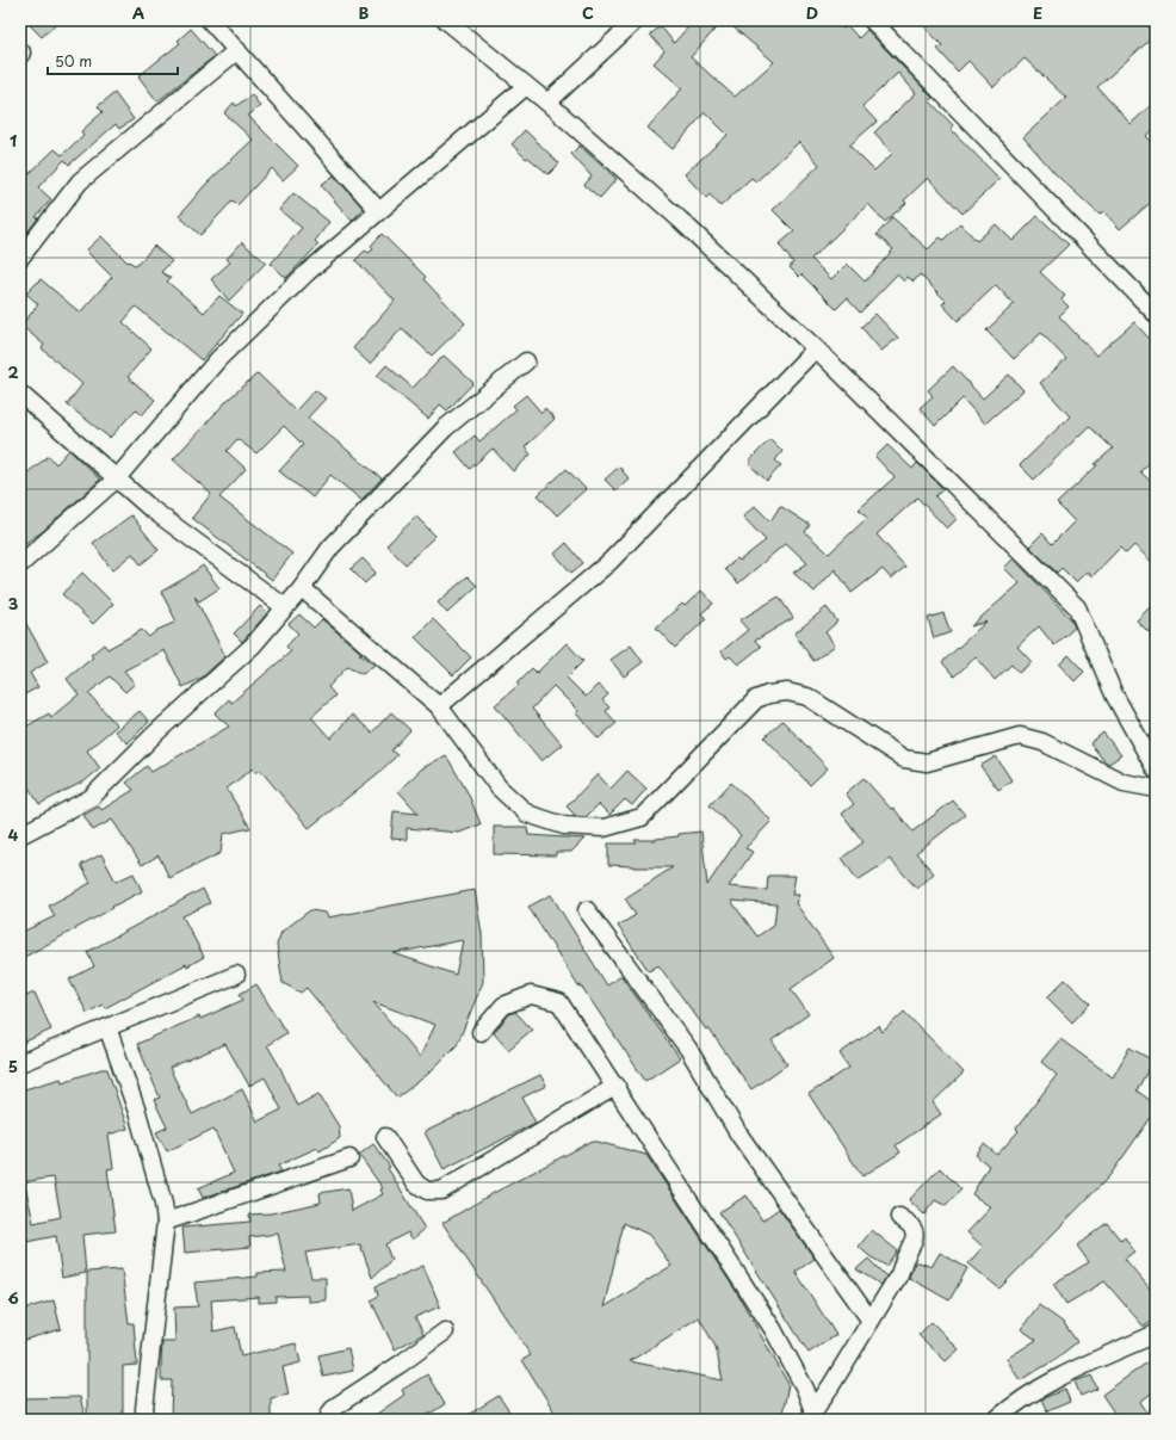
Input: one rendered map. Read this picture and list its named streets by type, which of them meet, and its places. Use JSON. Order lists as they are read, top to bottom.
{
  "scale_bar": "50 m",
  "grid": {
    "columns": [
      "A",
      "B",
      "C",
      "D",
      "E"
    ],
    "rows": [
      "1",
      "2",
      "3",
      "4",
      "5",
      "6"
    ]
  }
}
